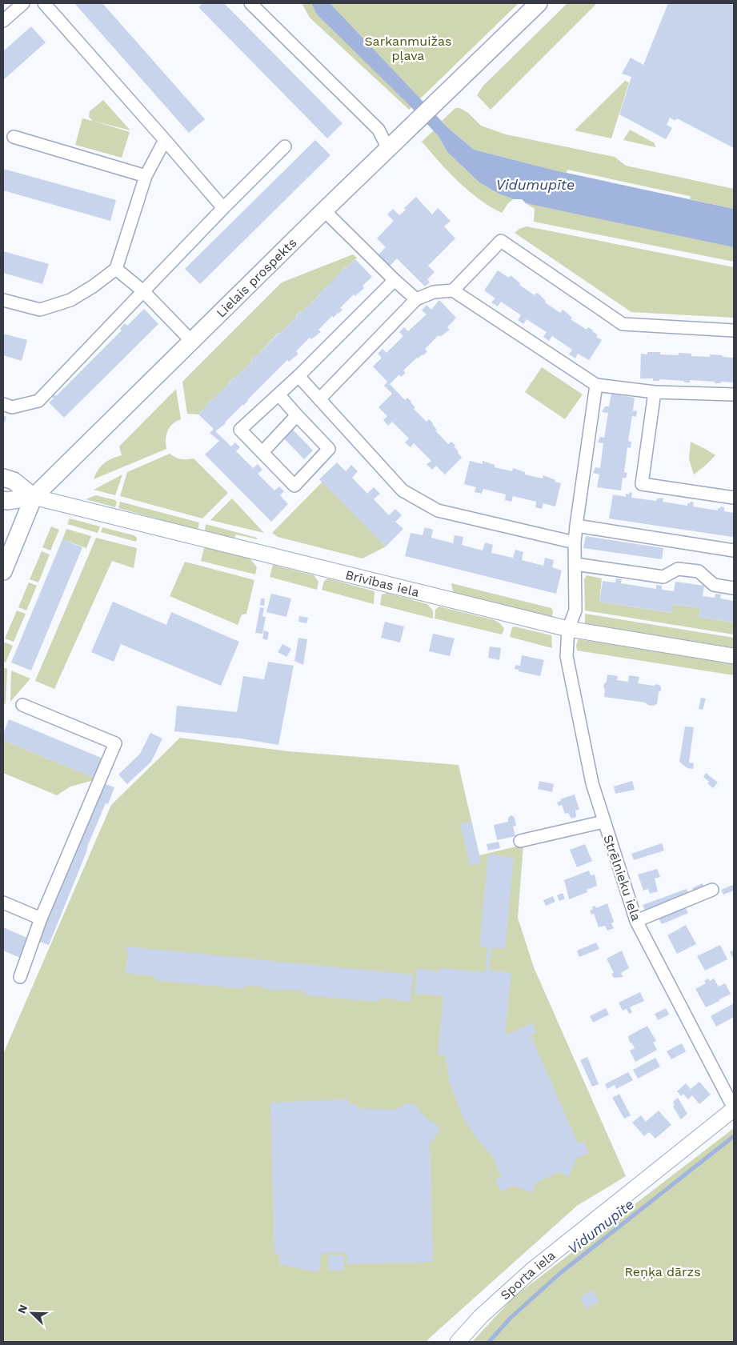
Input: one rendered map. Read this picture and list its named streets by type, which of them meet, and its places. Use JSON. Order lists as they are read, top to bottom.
{
  "streets": {
    "main road": ["Lielais prospekts", "Brīvības iela"],
    "street": ["Strēlnieku iela", "Sporta iela"]
  },
  "crossings": [
    ["Lielais prospekts", "Brīvības iela"],
    ["Brīvības iela", "Strēlnieku iela"],
    ["Strēlnieku iela", "Sporta iela"]
  ],
  "water": ["Vidumupīte"],
  "parks": ["Sarkanmuižas pļava", "Reņķa dārzs"],
  "north": "top left"
}
